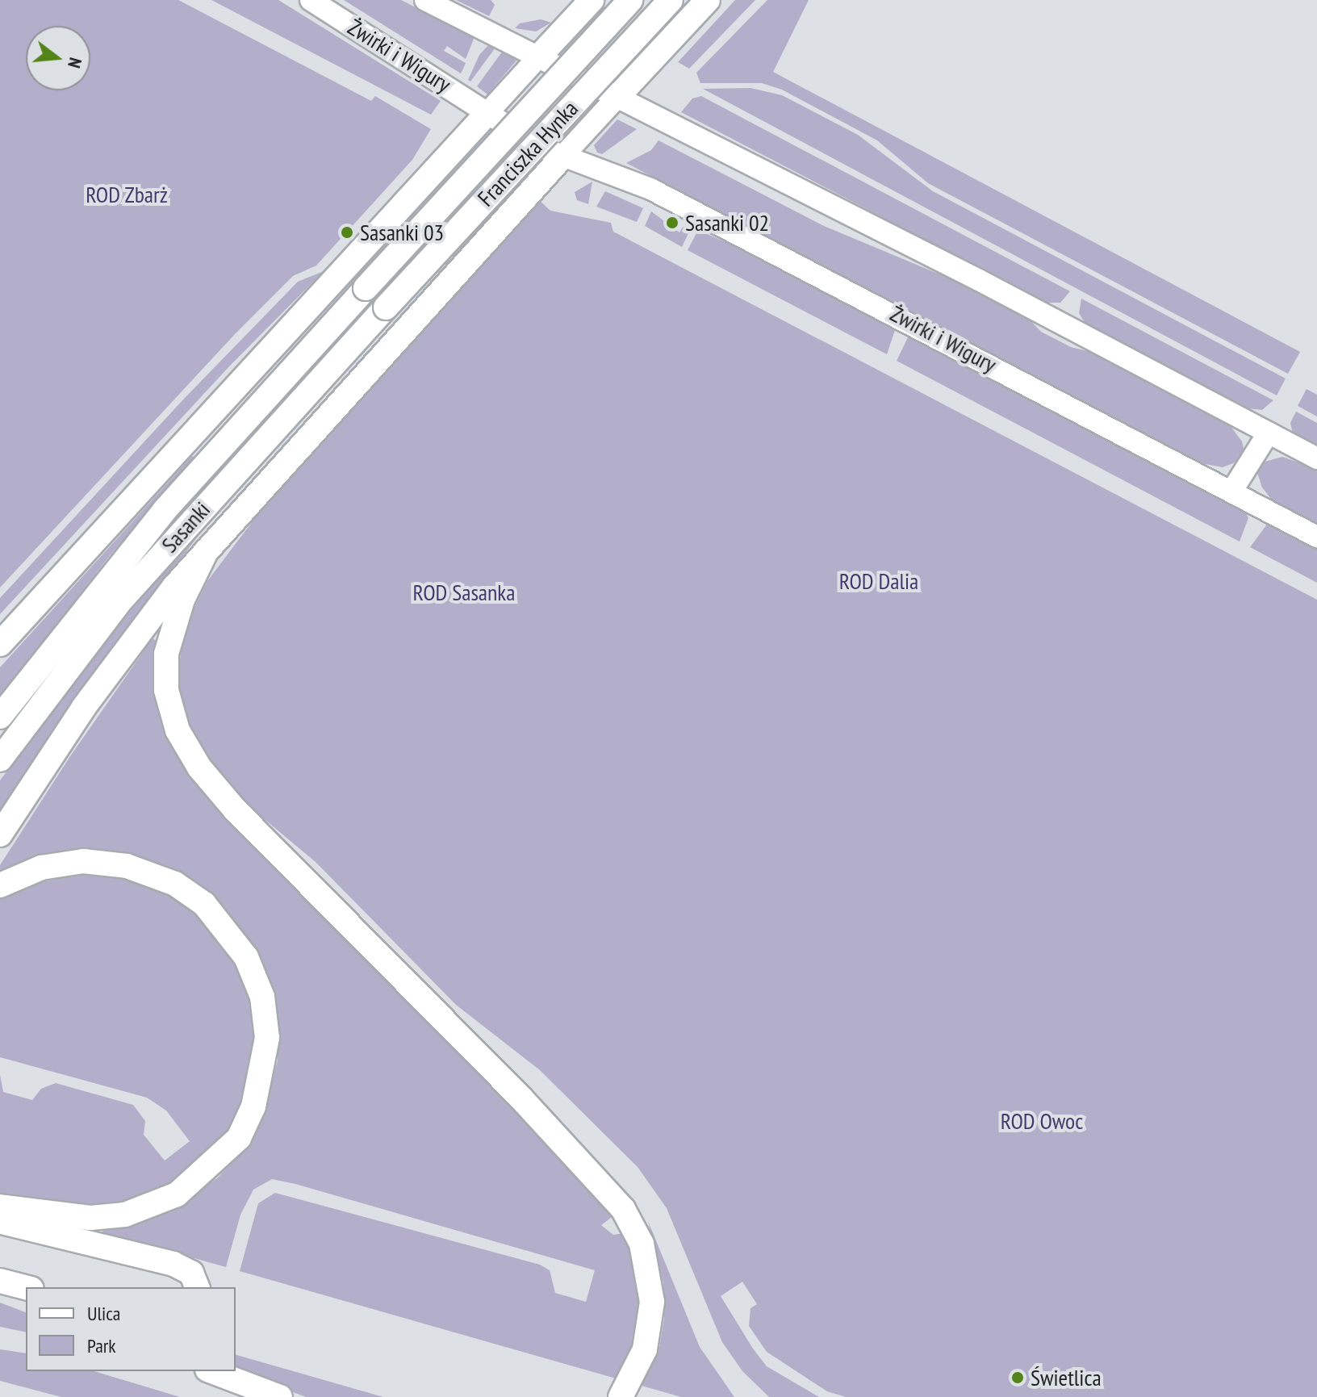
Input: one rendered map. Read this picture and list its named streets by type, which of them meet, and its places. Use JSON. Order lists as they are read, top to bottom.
{
  "streets": {
    "main road": ["Żwirki i Wigury", "Franciszka Hynka", "Sasanki"]
  },
  "crossings": [
    ["Franciszka Hynka", "Sasanki"]
  ],
  "parks": [
    "ROD Zbarż",
    "ROD Dalia",
    "ROD Sasanka",
    "ROD Owoc"
  ],
  "places": ["Sasanki 02", "Sasanki 03", "Świetlica"],
  "legend": ["Ulica", "Park"],
  "north": "right"
}
